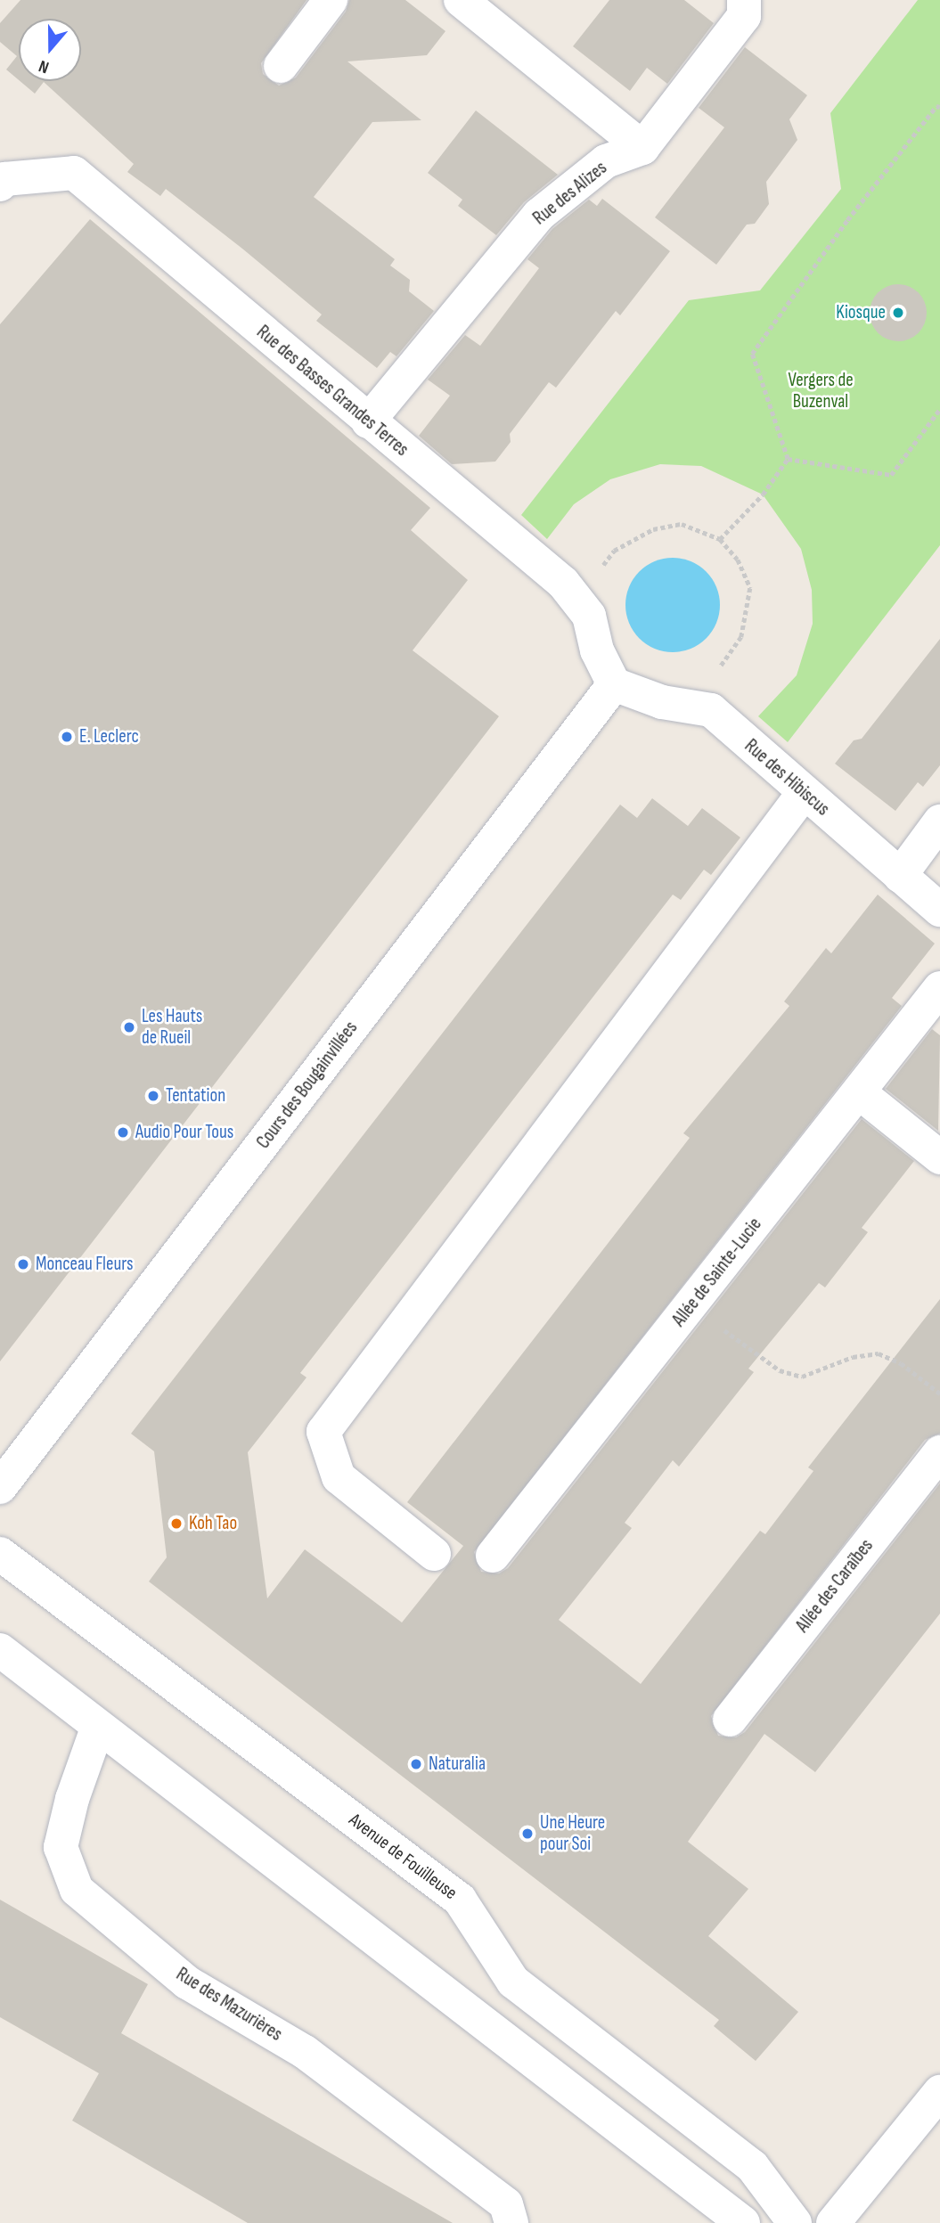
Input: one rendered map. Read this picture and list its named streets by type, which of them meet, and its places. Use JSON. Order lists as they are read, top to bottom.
{
  "streets": {
    "street": [
      "Rue des Alizes",
      "Rue des Basses Grandes Terres",
      "Rue des Hibiscus",
      "Cours des Bougainvillées",
      "Allée de Sainte-Lucie",
      "Allée des Caraïbes",
      "Avenue de Fouilleuse",
      "Rue des Mazurières"
    ]
  },
  "crossings": [
    ["Rue des Alizes", "Rue des Basses Grandes Terres"],
    ["Rue des Basses Grandes Terres", "Rue des Hibiscus"],
    ["Rue des Basses Grandes Terres", "Cours des Bougainvillées"],
    ["Rue des Hibiscus", "Cours des Bougainvillées"]
  ],
  "parks": ["Vergers de Buzenval"],
  "places": [
    "Kiosque",
    "E. Leclerc",
    "Les Hauts de Rueil",
    "Tentation",
    "Audio Pour Tous",
    "Monceau Fleurs",
    "Koh Tao",
    "Naturalia",
    "Une Heure pour Soi"
  ],
  "north": "bottom"
}
